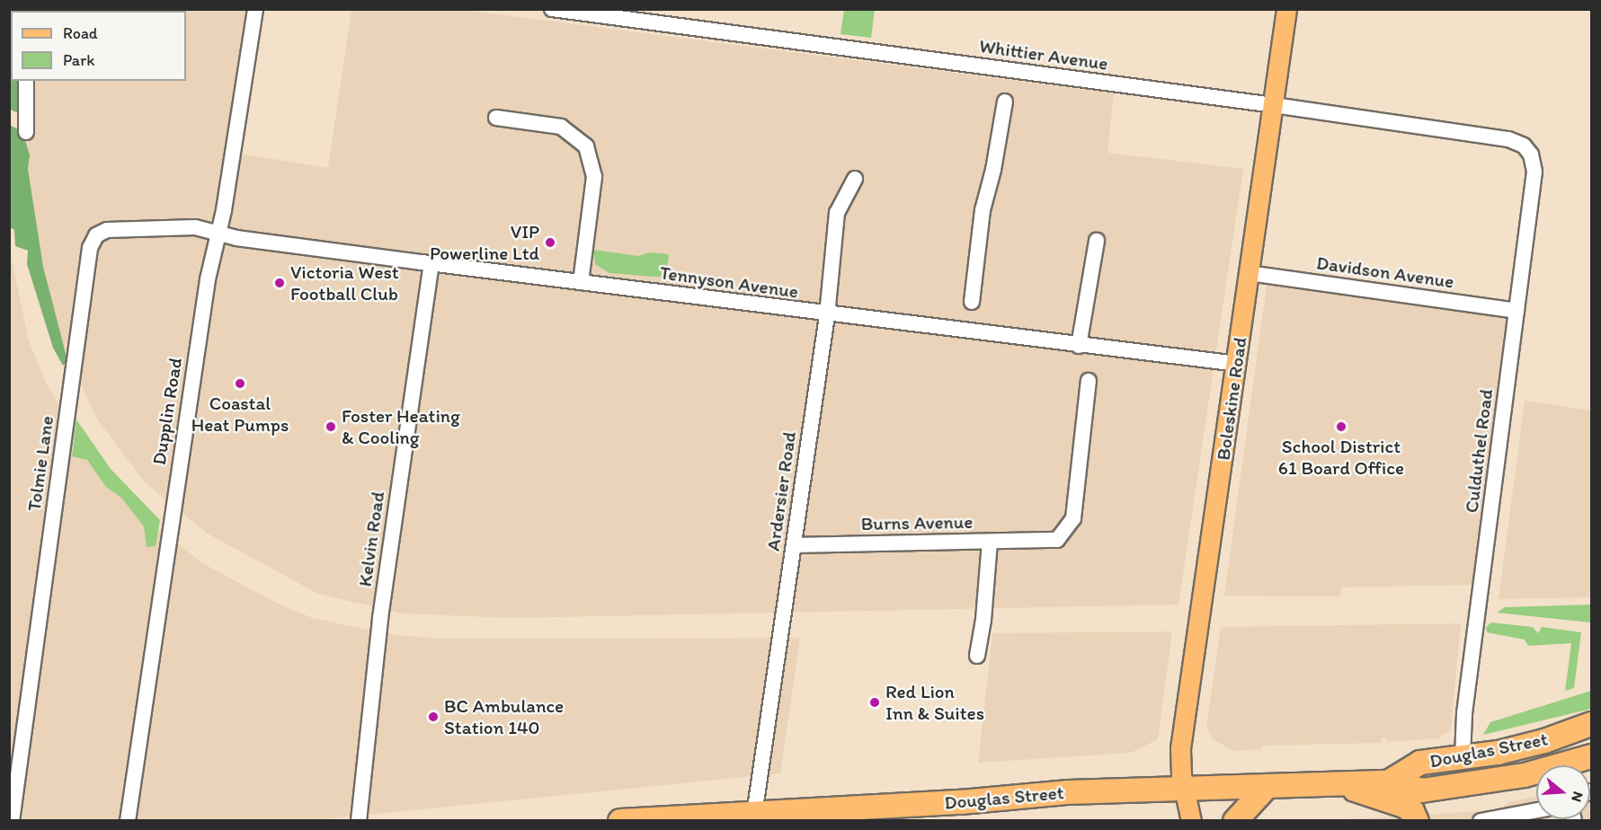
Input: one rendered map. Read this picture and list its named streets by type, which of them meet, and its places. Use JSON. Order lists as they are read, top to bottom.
{
  "streets": {
    "highway": ["Douglas Street"],
    "main road": ["Boleskine Road"],
    "street": [
      "Whittier Avenue",
      "Davidson Avenue",
      "Tennyson Avenue",
      "Dupplin Road",
      "Culduthel Road",
      "Tolmie Lane",
      "Ardersier Road",
      "Burns Avenue",
      "Kelvin Road"
    ]
  },
  "crossings": [
    ["Whittier Avenue", "Boleskine Road"],
    ["Whittier Avenue", "Culduthel Road"],
    ["Davidson Avenue", "Boleskine Road"],
    ["Davidson Avenue", "Culduthel Road"],
    ["Tennyson Avenue", "Boleskine Road"],
    ["Tennyson Avenue", "Dupplin Road"],
    ["Tennyson Avenue", "Tolmie Lane"],
    ["Tennyson Avenue", "Ardersier Road"],
    ["Tennyson Avenue", "Kelvin Road"],
    ["Boleskine Road", "Douglas Street"],
    ["Dupplin Road", "Tolmie Lane"],
    ["Culduthel Road", "Douglas Street"],
    ["Ardersier Road", "Burns Avenue"],
    ["Ardersier Road", "Douglas Street"]
  ],
  "places": [
    "VIP Powerline Ltd",
    "Victoria West Football Club",
    "Coastal Heat Pumps",
    "Foster Heating & Cooling",
    "School District 61 Board Office",
    "Red Lion Inn & Suites",
    "BC Ambulance Station 140"
  ],
  "legend": ["Road", "Park"],
  "north": "right"
}
